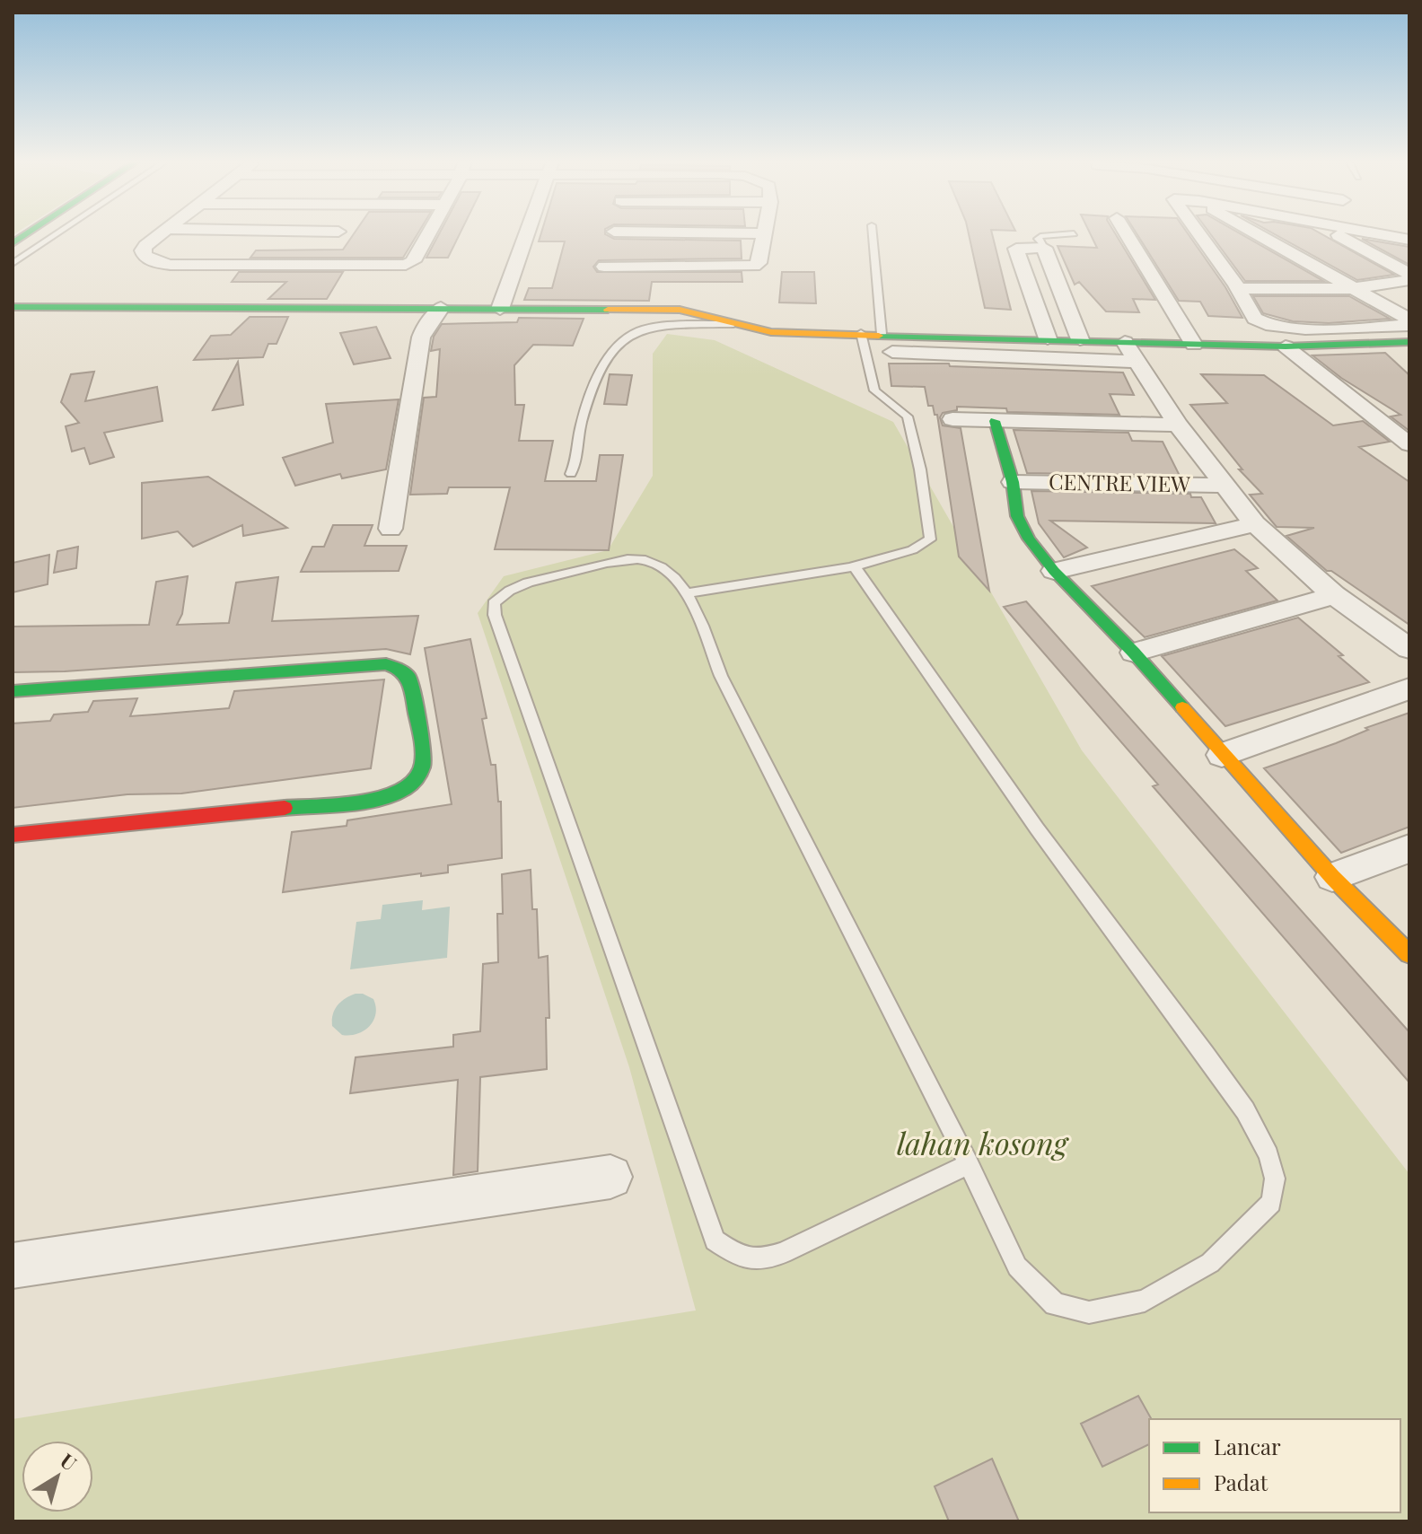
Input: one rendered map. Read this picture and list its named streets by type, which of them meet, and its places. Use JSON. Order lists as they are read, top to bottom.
{
  "streets": {
    "street": ["CENTRE VIEW"]
  },
  "parks": ["lahan kosong"],
  "legend": ["Lancar", "Padat"],
  "north": "top right"
}
